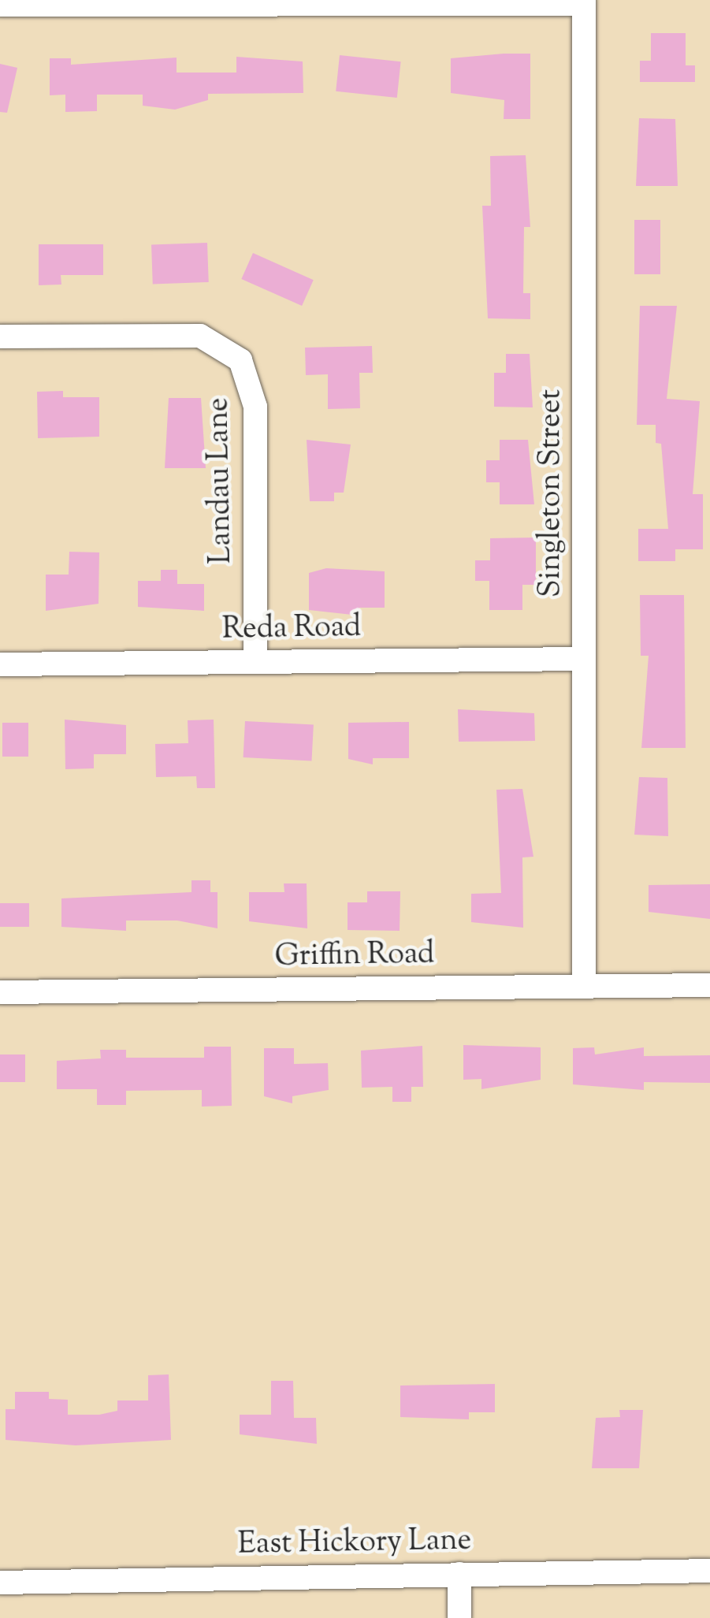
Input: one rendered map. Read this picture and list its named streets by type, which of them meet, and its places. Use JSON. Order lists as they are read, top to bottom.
{
  "streets": {
    "street": [
      "Landau Lane",
      "Singleton Street",
      "Reda Road",
      "Griffin Road",
      "East Hickory Lane"
    ]
  },
  "crossings": [
    ["Landau Lane", "Reda Road"],
    ["Singleton Street", "Reda Road"],
    ["Singleton Street", "Griffin Road"]
  ]
}
